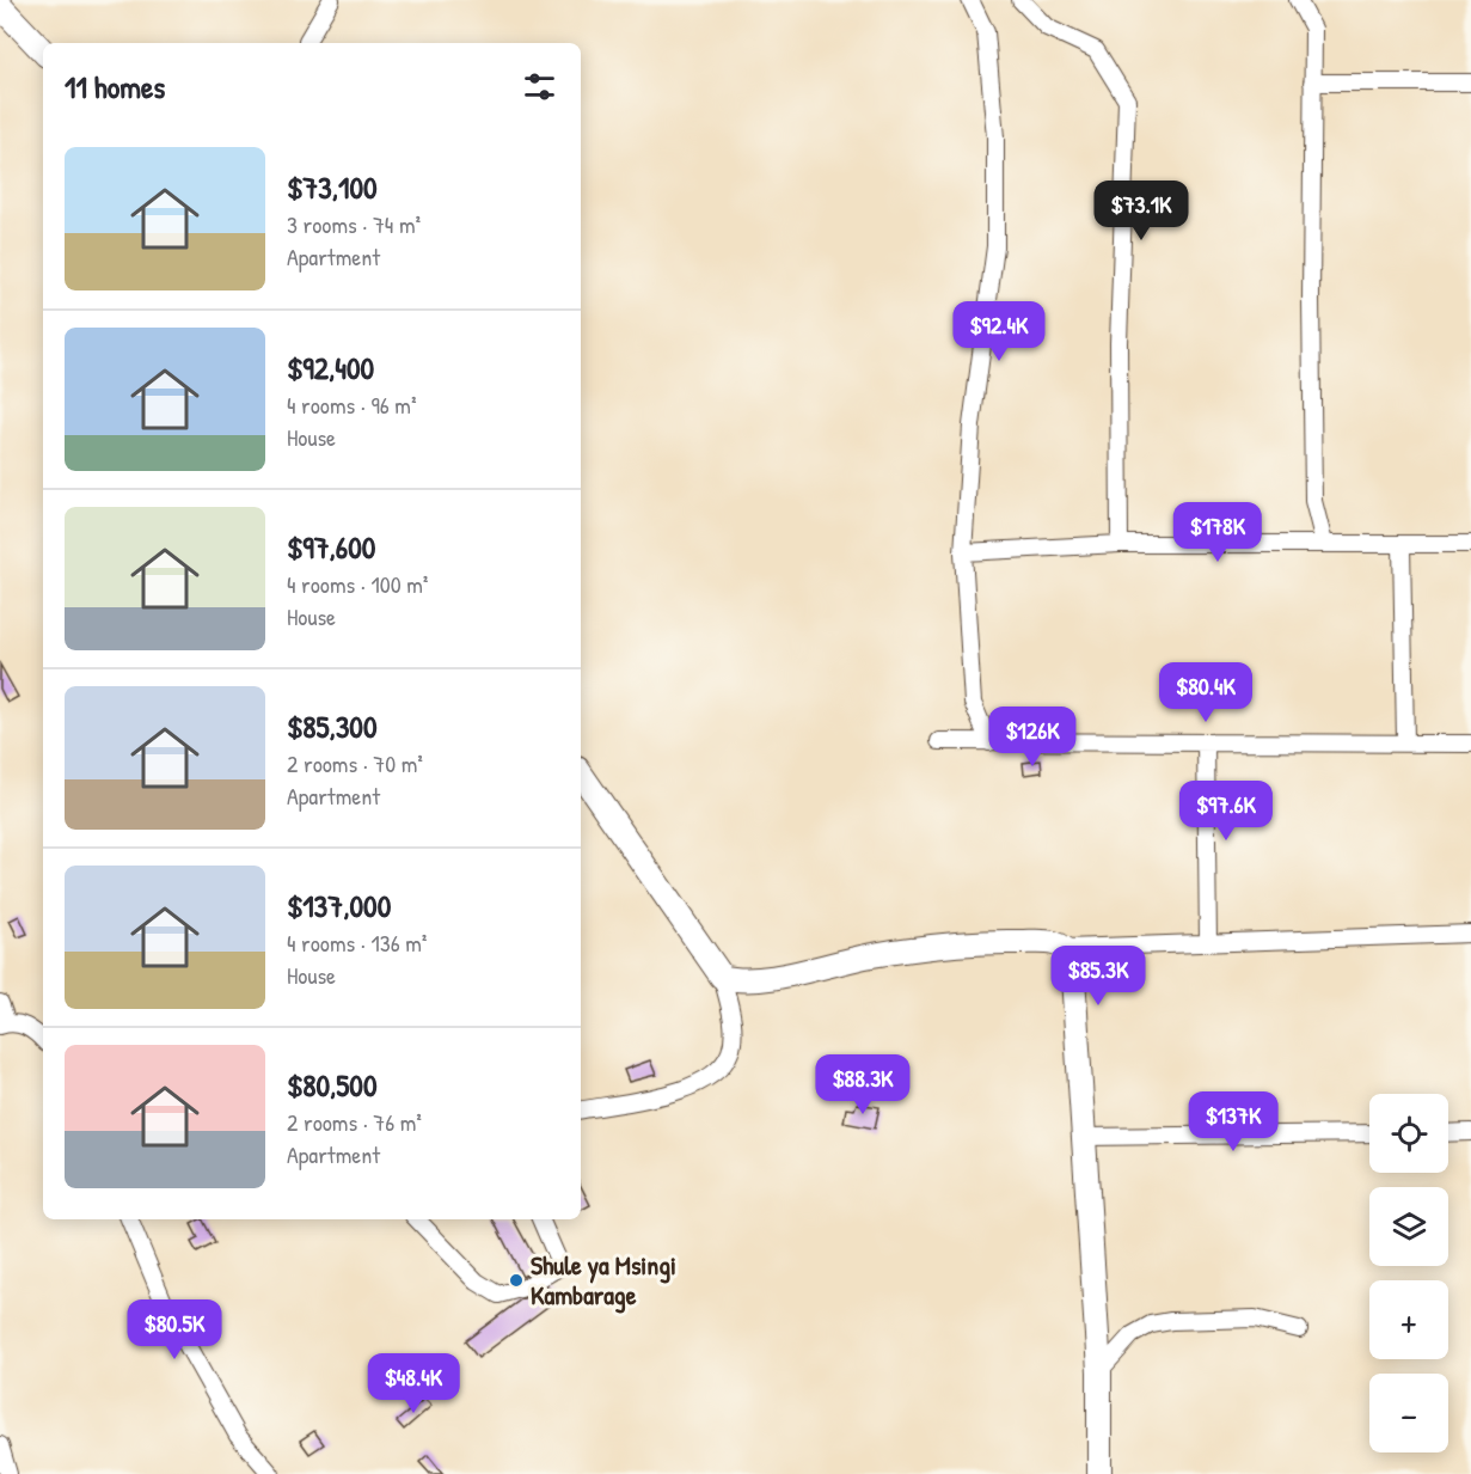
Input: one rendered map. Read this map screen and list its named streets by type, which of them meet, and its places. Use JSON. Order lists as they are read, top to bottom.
{
  "places": ["Shule ya Msingi Kambarage"],
  "page": {
    "heading": "11 homes",
    "list": [
      {
        "name": "$73,100",
        "note": "3 rooms · 74 m² · Apartment"
      },
      {
        "name": "$92,400",
        "note": "4 rooms · 96 m² · House"
      },
      {
        "name": "$97,600",
        "note": "4 rooms · 100 m² · House"
      },
      {
        "name": "$85,300",
        "note": "2 rooms · 70 m² · Apartment"
      },
      {
        "name": "$137,000",
        "note": "4 rooms · 136 m² · House"
      },
      {
        "name": "$80,500",
        "note": "2 rooms · 76 m² · Apartment"
      }
    ],
    "price": [
      "$73.1K",
      "$92.4K",
      "$178K",
      "$80.4K",
      "$126K",
      "$97.6K",
      "$85.3K",
      "$88.3K",
      "$137K",
      "$80.5K",
      "$48.4K"
    ],
    "map_buttons": ["+", "−"]
  }
}
